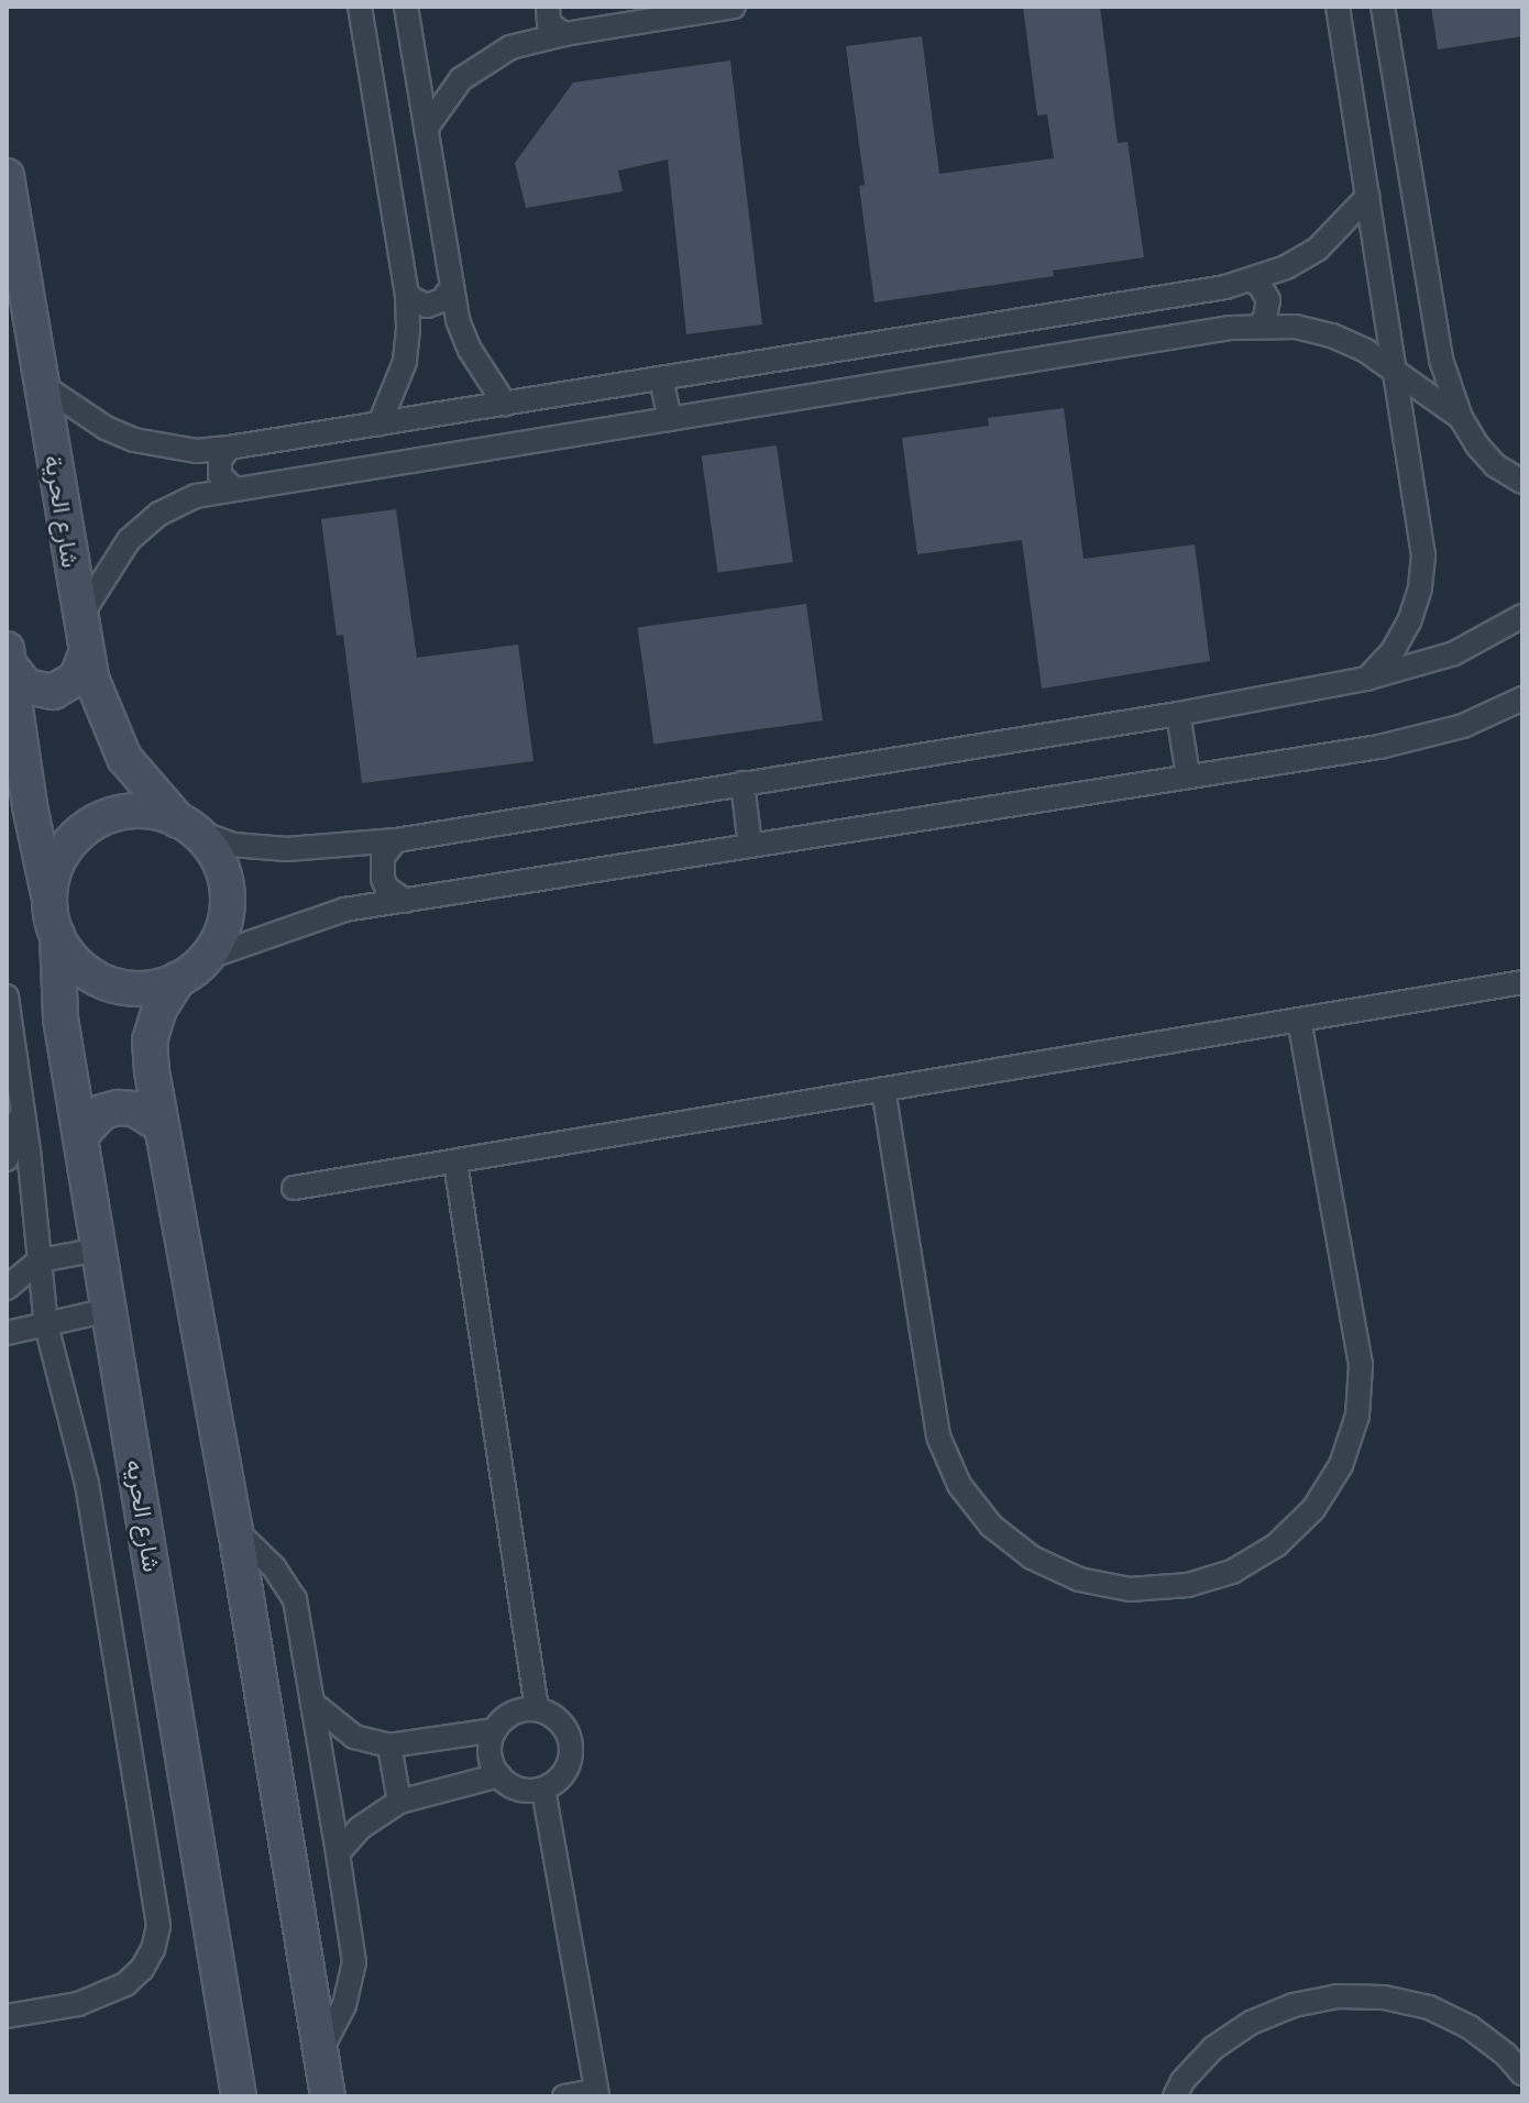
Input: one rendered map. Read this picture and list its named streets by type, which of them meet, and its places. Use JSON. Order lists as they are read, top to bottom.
{
  "streets": {
    "street": ["شارع الحرية", "شارع الحريه"]
  },
  "crossings": [
    ["شارع الحرية", "شارع الحريه"]
  ]
}
